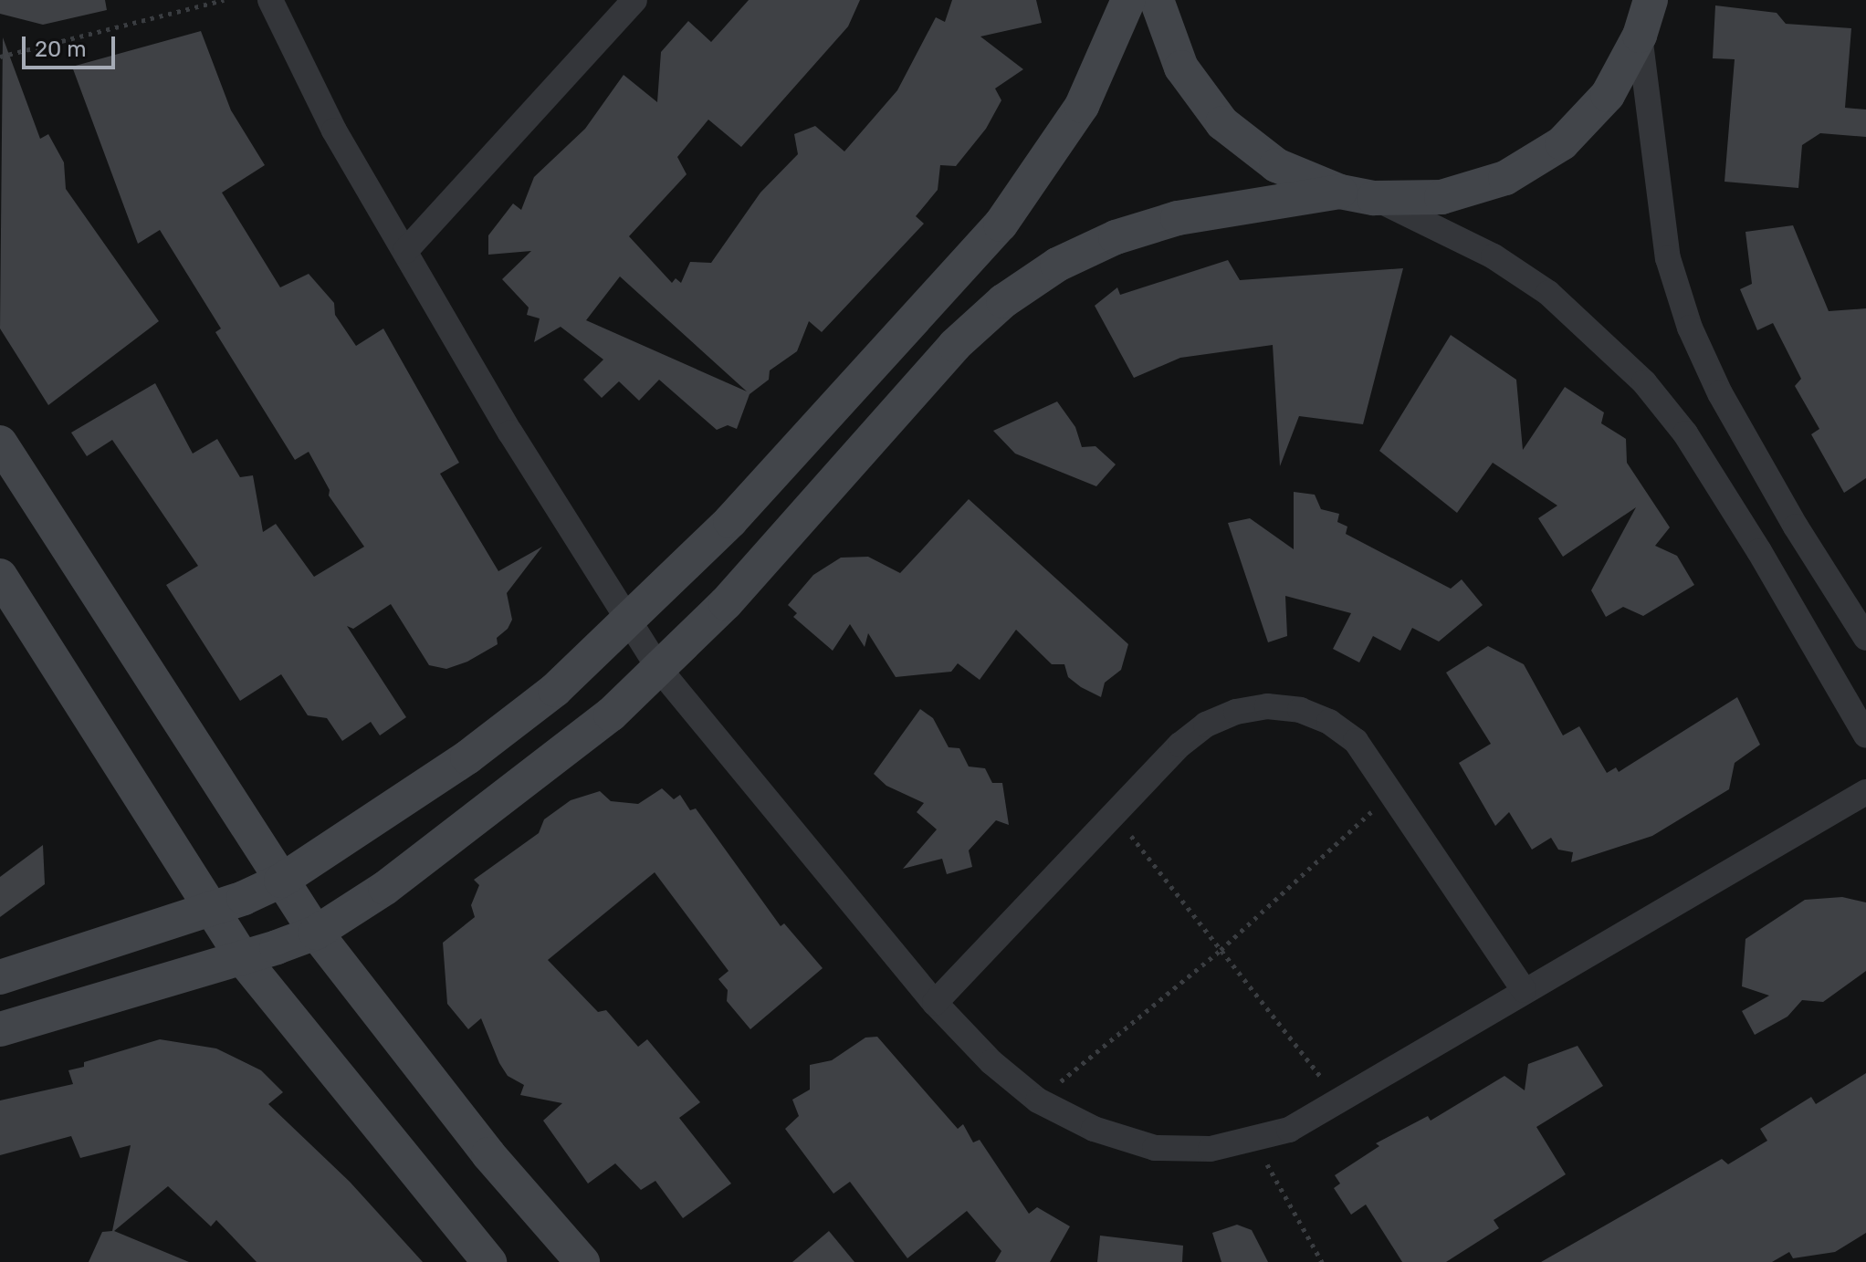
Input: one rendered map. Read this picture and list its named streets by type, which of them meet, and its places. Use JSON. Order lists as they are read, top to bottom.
{
  "scale_bar": "20 m"
}
